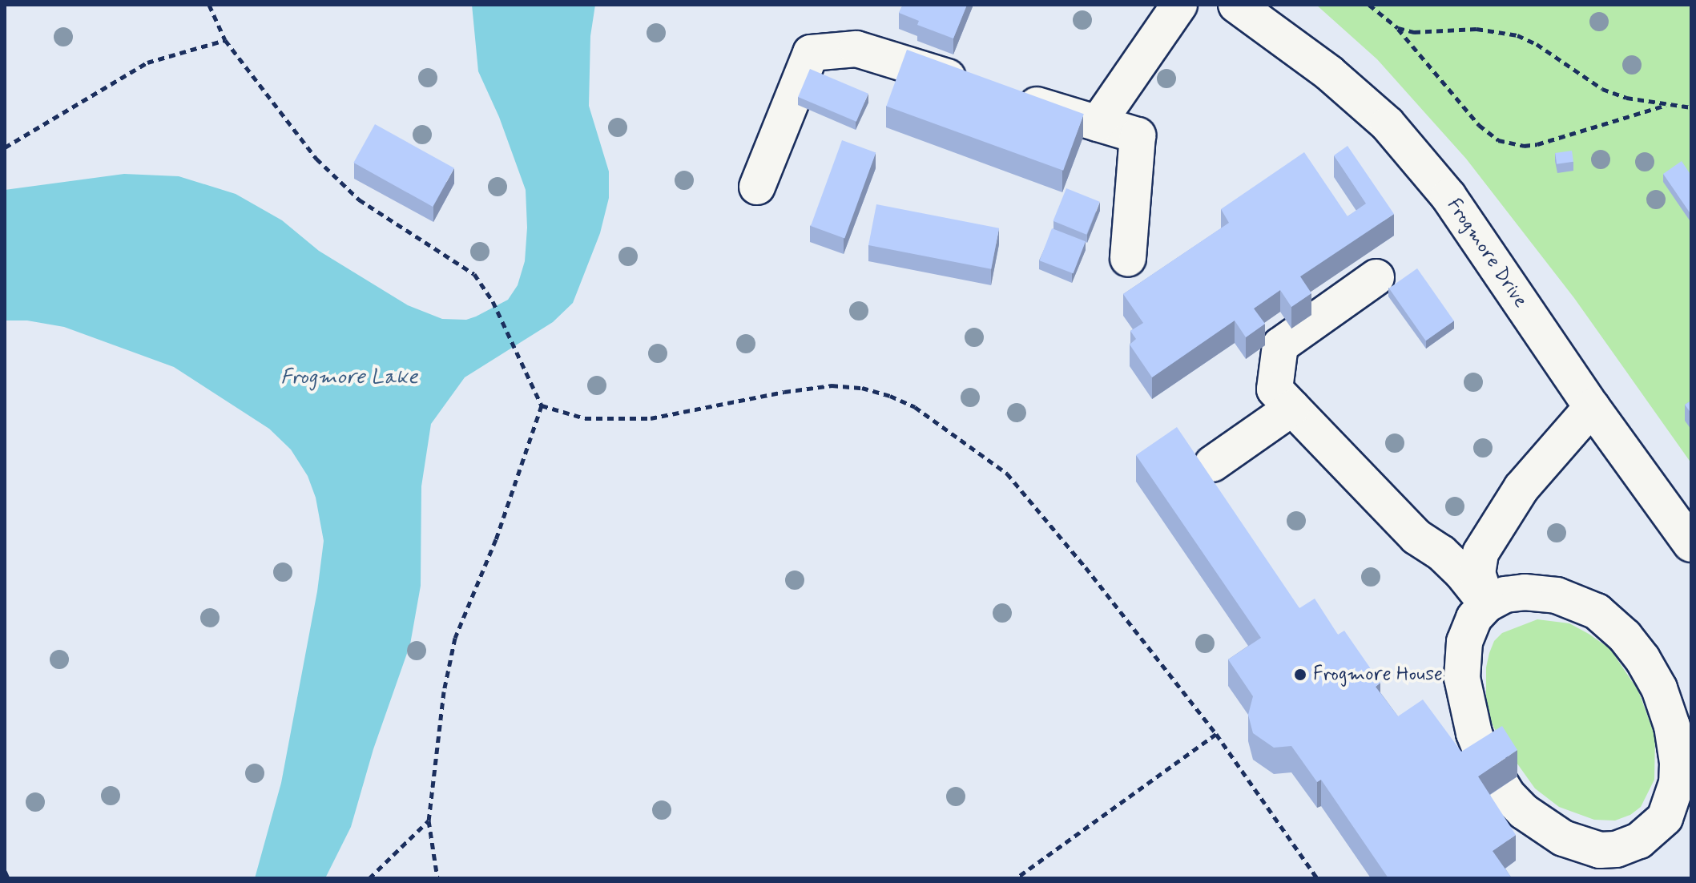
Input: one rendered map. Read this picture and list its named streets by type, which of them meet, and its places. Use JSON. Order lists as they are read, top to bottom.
{
  "streets": {
    "lane": ["Frogmore Drive"]
  },
  "water": ["Frogmore Lake"],
  "places": ["Frogmore House"]
}
